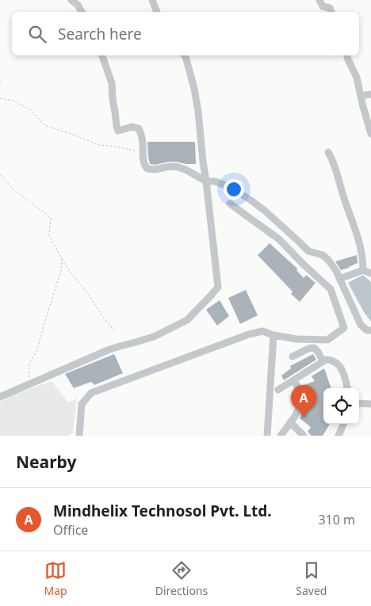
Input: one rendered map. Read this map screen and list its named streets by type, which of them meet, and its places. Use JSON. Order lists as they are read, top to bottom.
{
  "page": {
    "search": "Search here",
    "pins": "A",
    "heading": "Nearby",
    "list": [
      {
        "mark": "A",
        "name": "Mindhelix Technosol Pvt. Ltd.",
        "note": "Office",
        "value": "310 m"
      }
    ],
    "nav": ["Map", "Directions", "Saved"]
  }
}
